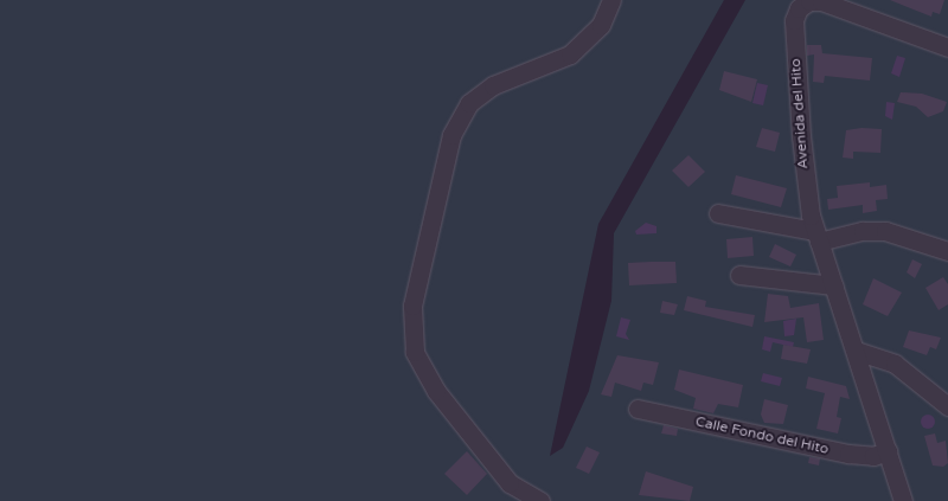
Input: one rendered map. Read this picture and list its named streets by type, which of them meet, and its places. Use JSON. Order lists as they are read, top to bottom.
{
  "streets": {
    "street": ["Avenida del Hito", "Calle Fondo del Hito"]
  },
  "crossings": [
    ["Avenida del Hito", "Calle Fondo del Hito"]
  ]
}
